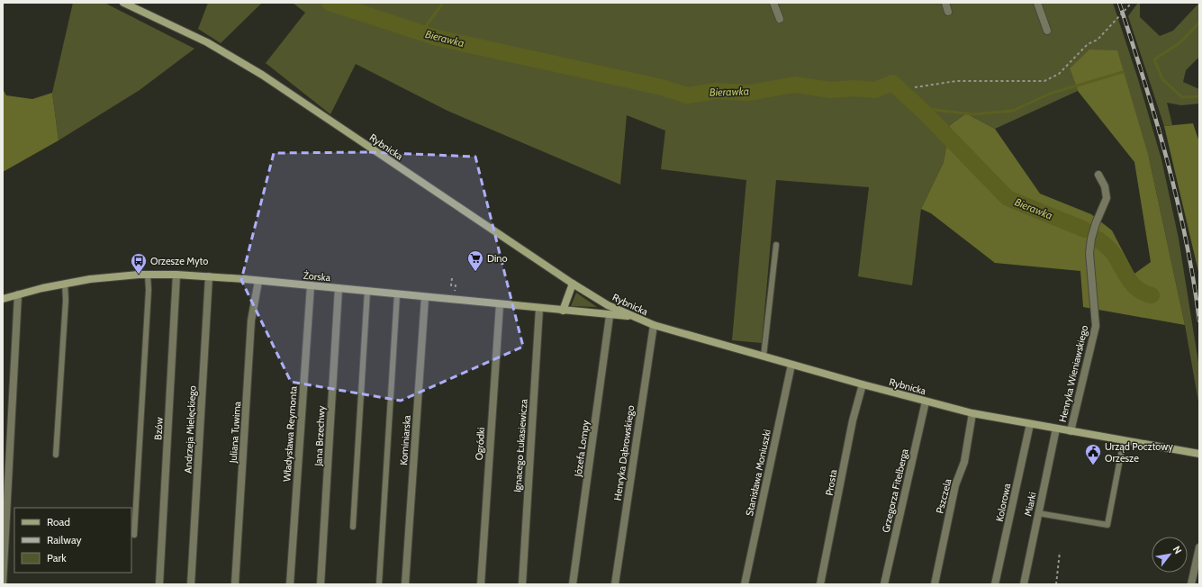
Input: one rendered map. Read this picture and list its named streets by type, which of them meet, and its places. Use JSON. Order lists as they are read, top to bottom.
{
  "streets": {
    "main road": ["Rybnicka", "Żorska"],
    "street": [
      "Henryka Wieniawskiego",
      "Bzów",
      "Andrzeja Mielęckiego",
      "Juliana Tuwima",
      "Władysława Reymonta",
      "Jana Brzechwy",
      "Kominiarska",
      "Ogródki",
      "Ignacego Łukasiewicza",
      "Józefa Lompy",
      "Henryka Dąbrowskiego",
      "Stanisława Moniuszki",
      "Prosta",
      "Grzegorza Fitelberga",
      "Pszczela",
      "Kolorowa",
      "Miarki"
    ]
  },
  "crossings": [
    ["Rybnicka", "Żorska"],
    ["Rybnicka", "Henryka Wieniawskiego"],
    ["Rybnicka", "Henryka Dąbrowskiego"],
    ["Rybnicka", "Stanisława Moniuszki"],
    ["Rybnicka", "Prosta"],
    ["Rybnicka", "Grzegorza Fitelberga"],
    ["Rybnicka", "Pszczela"],
    ["Rybnicka", "Kolorowa"],
    ["Rybnicka", "Miarki"],
    ["Żorska", "Bzów"],
    ["Żorska", "Andrzeja Mielęckiego"],
    ["Żorska", "Juliana Tuwima"],
    ["Żorska", "Władysława Reymonta"],
    ["Żorska", "Jana Brzechwy"],
    ["Żorska", "Kominiarska"],
    ["Żorska", "Ogródki"],
    ["Żorska", "Ignacego Łukasiewicza"],
    ["Żorska", "Józefa Lompy"]
  ],
  "water": ["Bierawka"],
  "places": {
    "supermarket": ["Dino"],
    "bus stop": ["Orzesze Myto"],
    "public building": ["Urząd Pocztowy Orzesze"]
  },
  "legend": ["Road", "Railway", "Park"],
  "north": "top right"
}
